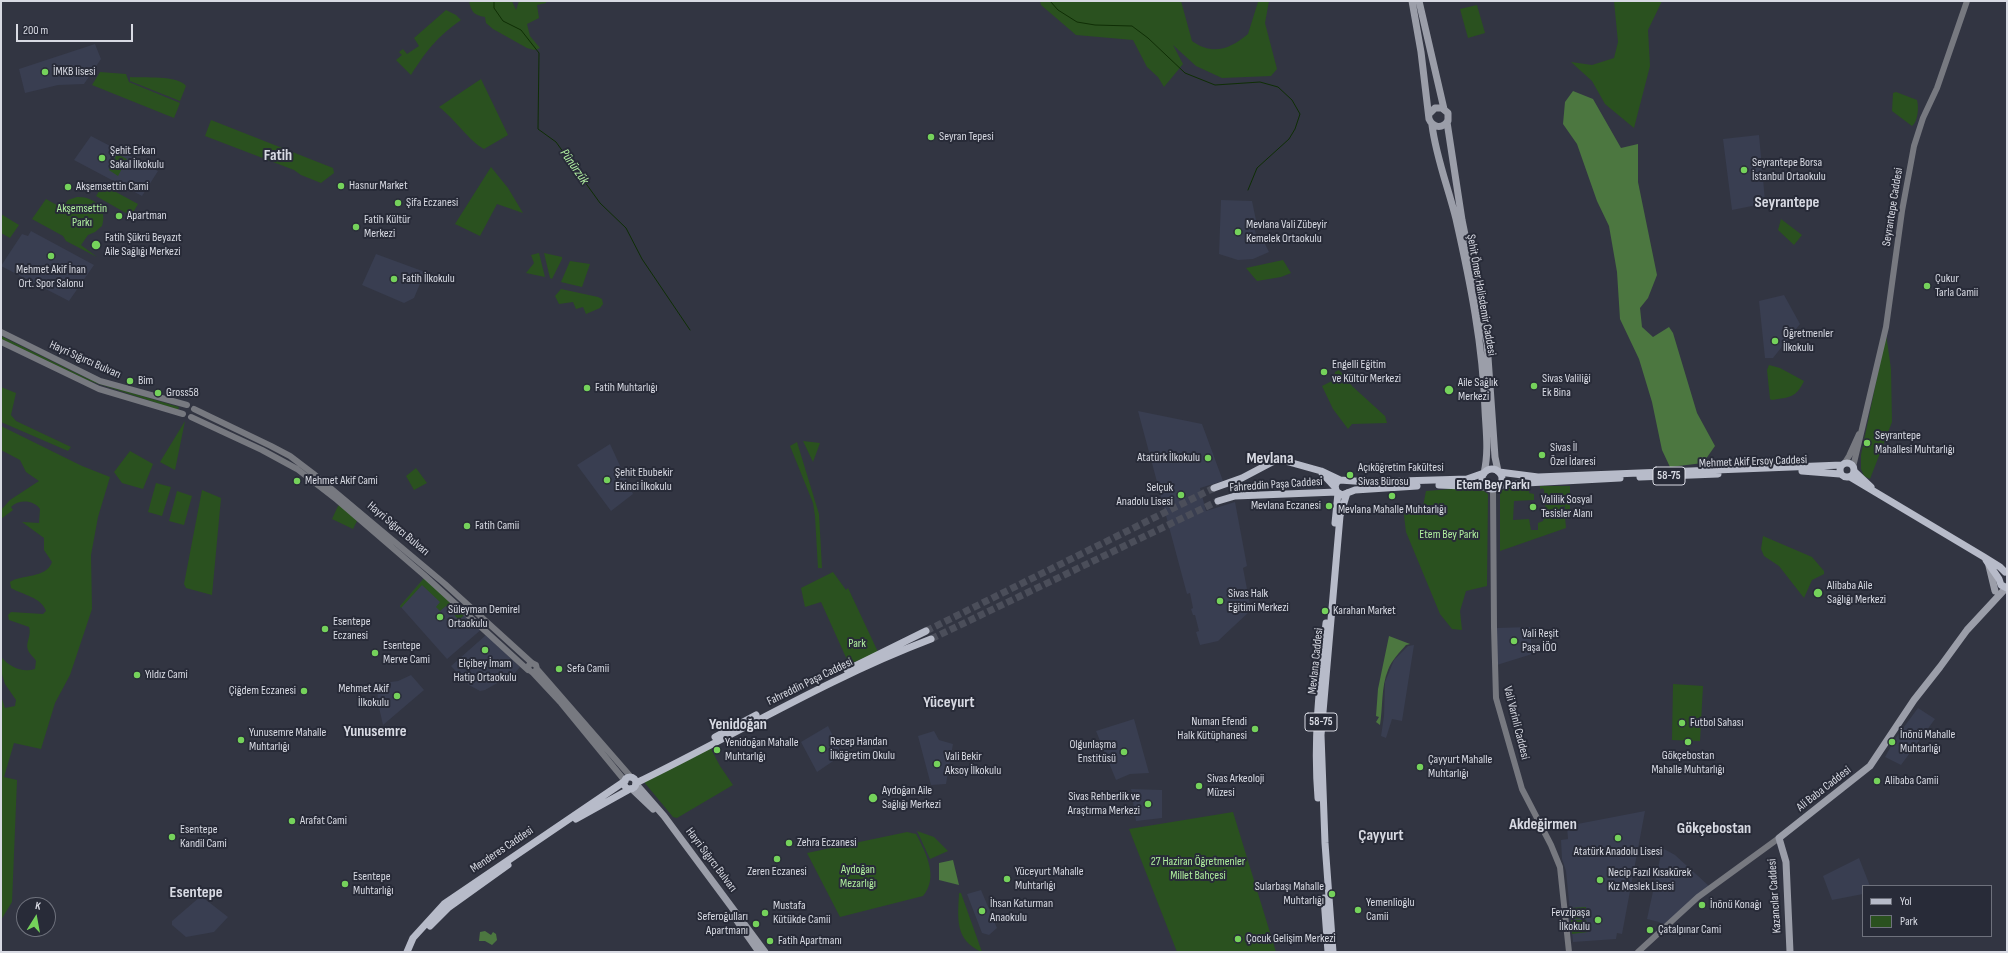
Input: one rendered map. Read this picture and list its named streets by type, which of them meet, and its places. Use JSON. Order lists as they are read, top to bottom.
{
  "streets": {
    "main road": [
      "Şehit Ömer Halisdemir Caddesi",
      "Hayri Sığırcı Bulvarı",
      "Mehmet Akif Ersoy Caddesi",
      "58-75",
      "Fahreddin Paşa Caddesi",
      "Mevlana Caddesi",
      "Ali Baba Caddesi",
      "Menderes Caddesi",
      "Kazancılar Caddesi"
    ],
    "street": ["Seyrantepe Caddesi", "Vali Varinli Caddesi"]
  },
  "crossings": [
    ["Seyrantepe Caddesi", "Mehmet Akif Ersoy Caddesi"],
    ["Şehit Ömer Halisdemir Caddesi", "Mehmet Akif Ersoy Caddesi"],
    ["Şehit Ömer Halisdemir Caddesi", "58-75"],
    ["Şehit Ömer Halisdemir Caddesi", "Vali Varinli Caddesi"],
    ["Hayri Sığırcı Bulvarı", "Fahreddin Paşa Caddesi"],
    ["Hayri Sığırcı Bulvarı", "Menderes Caddesi"],
    ["Mehmet Akif Ersoy Caddesi", "58-75"],
    ["Mehmet Akif Ersoy Caddesi", "Vali Varinli Caddesi"],
    ["58-75", "Fahreddin Paşa Caddesi"],
    ["58-75", "Mevlana Caddesi"],
    ["58-75", "Vali Varinli Caddesi"],
    ["Fahreddin Paşa Caddesi", "Mevlana Caddesi"],
    ["Fahreddin Paşa Caddesi", "Menderes Caddesi"],
    ["Ali Baba Caddesi", "Kazancılar Caddesi"]
  ],
  "districts": [
    "Fatih",
    "Seyrantepe",
    "Mevlana",
    "Etem Bey Parkı",
    "Yüceyurt",
    "Yenidoğan",
    "Yunusemre",
    "Akdeğirmen",
    "Gökçebostan",
    "Çayyurt",
    "Esentepe"
  ],
  "water": ["Pünürzük"],
  "parks": [
    "Akşemsettin Parkı",
    "Etem Bey Parkı",
    "Park",
    "27 Haziran Öğretmenler Millet Bahçesi",
    "Aydoğan Mezarlığı"
  ],
  "places": [
    "İMKB lisesi",
    "Seyran Tepesi",
    "Şehit Erkan Sakal İlkokulu",
    "Seyrantepe Borsa İstanbul Ortaokulu",
    "Hasnur Market",
    "Akşemsettin Cami",
    "Şifa Eczanesi",
    "Apartman",
    "Fatih Kültür Merkezi",
    "Mevlana Vali Zübeyir Kemelek Ortaokulu",
    "Fatih Şükrü Beyazıt Aile Sağlığı Merkezi",
    "Mehmet Akif İnan Ort. Spor Salonu",
    "Fatih İlkokulu",
    "Çukur Tarla Camii",
    "Öğretmenler İlkokulu",
    "Engelli Eğitim ve Kültür Merkezi",
    "Bim",
    "Sivas Valiliği Ek Bina",
    "Fatih Muhtarlığı",
    "Aile Sağlık Merkezi",
    "Gross58",
    "Seyrantepe Mahallesi Muhtarlığı",
    "Sivas İl Özel İdaresi",
    "Atatürk İlkokulu",
    "Açıköğretim Fakültesi Sivas Bürosu",
    "Şehit Ebubekir Ekinci İlkokulu",
    "Mehmet Akif Cami",
    "Selçuk Anadolu Lisesi",
    "Mevlana Mahalle Muhtarlığı",
    "Mevlana Eczanesi",
    "Valilik Sosyal Tesisler Alanı",
    "Fatih Camii",
    "Alibaba Aile Sağlığı Merkezi",
    "Sivas Halk Eğitimi Merkezi",
    "Karahan Market",
    "Süleyman Demirel Ortaokulu",
    "Esentepe Eczanesi",
    "Vali Reşit Paşa İÖO",
    "Elçibey İmam Hatip Ortaokulu",
    "Esentepe Merve Cami",
    "Sefa Camii",
    "Yıldız Cami",
    "Çiğdem Eczanesi",
    "Mehmet Akif İlkokulu",
    "Futbol Sahası",
    "Numan Efendi Halk Kütüphanesi",
    "Yunusemre Mahalle Muhtarlığı",
    "Gökçebostan Mahalle Muhtarlığı",
    "İnönü Mahalle Muhtarlığı",
    "Recep Handan İlköğretim Okulu",
    "Yenidoğan Mahalle Muhtarlığı",
    "Olgunlaşma Enstitüsü",
    "Vali Bekir Aksoy İlkokulu",
    "Çayyurt Mahalle Muhtarlığı",
    "Alibaba Camii",
    "Sivas Arkeoloji Müzesi",
    "Aydoğan Aile Sağlığı Merkezi",
    "Sivas Rehberlik ve Araştırma Merkezi",
    "Arafat Cami",
    "Esentepe Kandil Cami",
    "Atatürk Anadolu Lisesi",
    "Zehra Eczanesi",
    "Zeren Eczanesi",
    "Yüceyurt Mahalle Muhtarlığı",
    "Necip Fazıl Kısakürek Kız Meslek Lisesi",
    "Esentepe Muhtarlığı",
    "Sularbaşı Mahalle Muhtarlığı",
    "İnönü Konağı",
    "Yemenlioğlu Camii",
    "İhsan Katurman Anaokulu",
    "Mustafa Kütükde Camii",
    "Fevzipaşa İlkokulu",
    "Seferoğulları Apartmanı",
    "Çatalpınar Cami",
    "Çocuk Gelişim Merkezi",
    "Fatih Apartmanı"
  ],
  "legend": ["Yol", "Park"],
  "scale_bar": "200 m",
  "north": "top"
}
